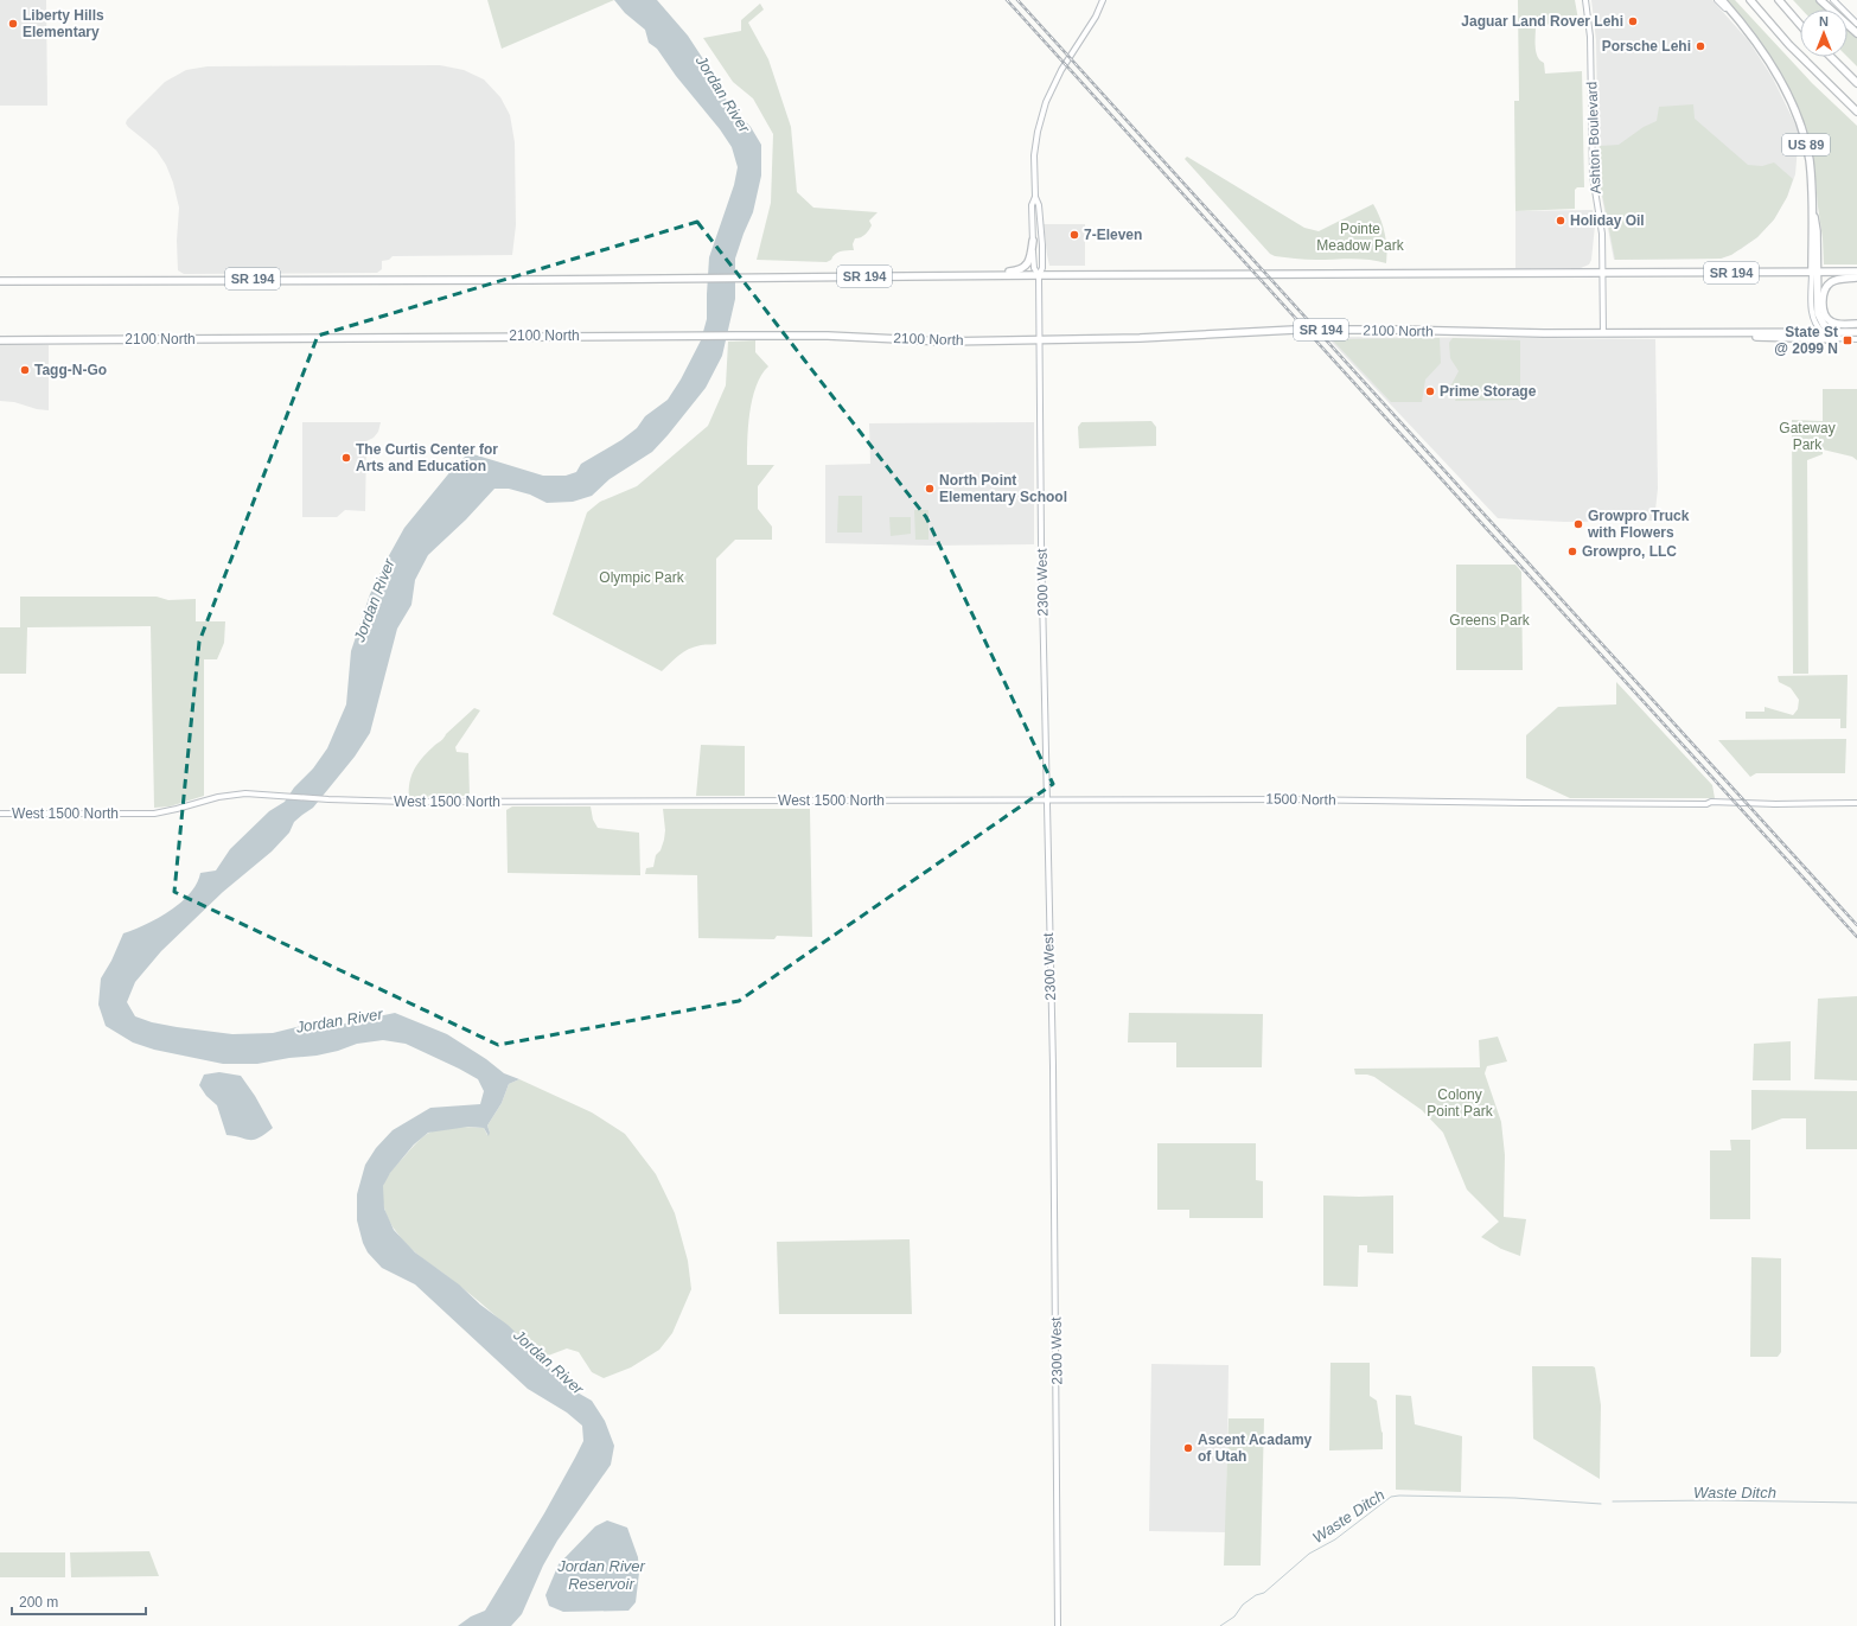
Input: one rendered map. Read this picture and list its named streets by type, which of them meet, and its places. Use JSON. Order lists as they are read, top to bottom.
{
  "streets": {
    "highway": ["US 89", "SR 194", "2100 North"],
    "street": [
      "Ashton Boulevard",
      "2300 West",
      "1500 North",
      "West 1500 North"
    ]
  },
  "crossings": [
    ["Ashton Boulevard", "SR 194"],
    ["Ashton Boulevard", "2100 North"],
    ["US 89", "SR 194"],
    ["SR 194", "2300 West"],
    ["2100 North", "2300 West"],
    ["2300 West", "1500 North"],
    ["1500 North", "West 1500 North"]
  ],
  "water": ["Jordan River", "Waste Ditch", "Jordan River Reservoir"],
  "parks": [
    "Pointe Meadow Park",
    "Gateway Park",
    "Olympic Park",
    "Greens Park",
    "Colony Point Park"
  ],
  "places": {
    "other": [
      "Jaguar Land Rover Lehi",
      "Liberty Hills Elementary",
      "Porsche Lehi",
      "Holiday Oil",
      "7-Eleven",
      "Tagg-N-Go",
      "Prime Storage",
      "The Curtis Center for Arts and Education",
      "North Point Elementary School",
      "Growpro Truck with Flowers",
      "Growpro, LLC",
      "Ascent Acadamy of Utah"
    ],
    "transit": ["State St @ 2099 N"]
  },
  "scale_bar": "200 m",
  "north": "top"
}
